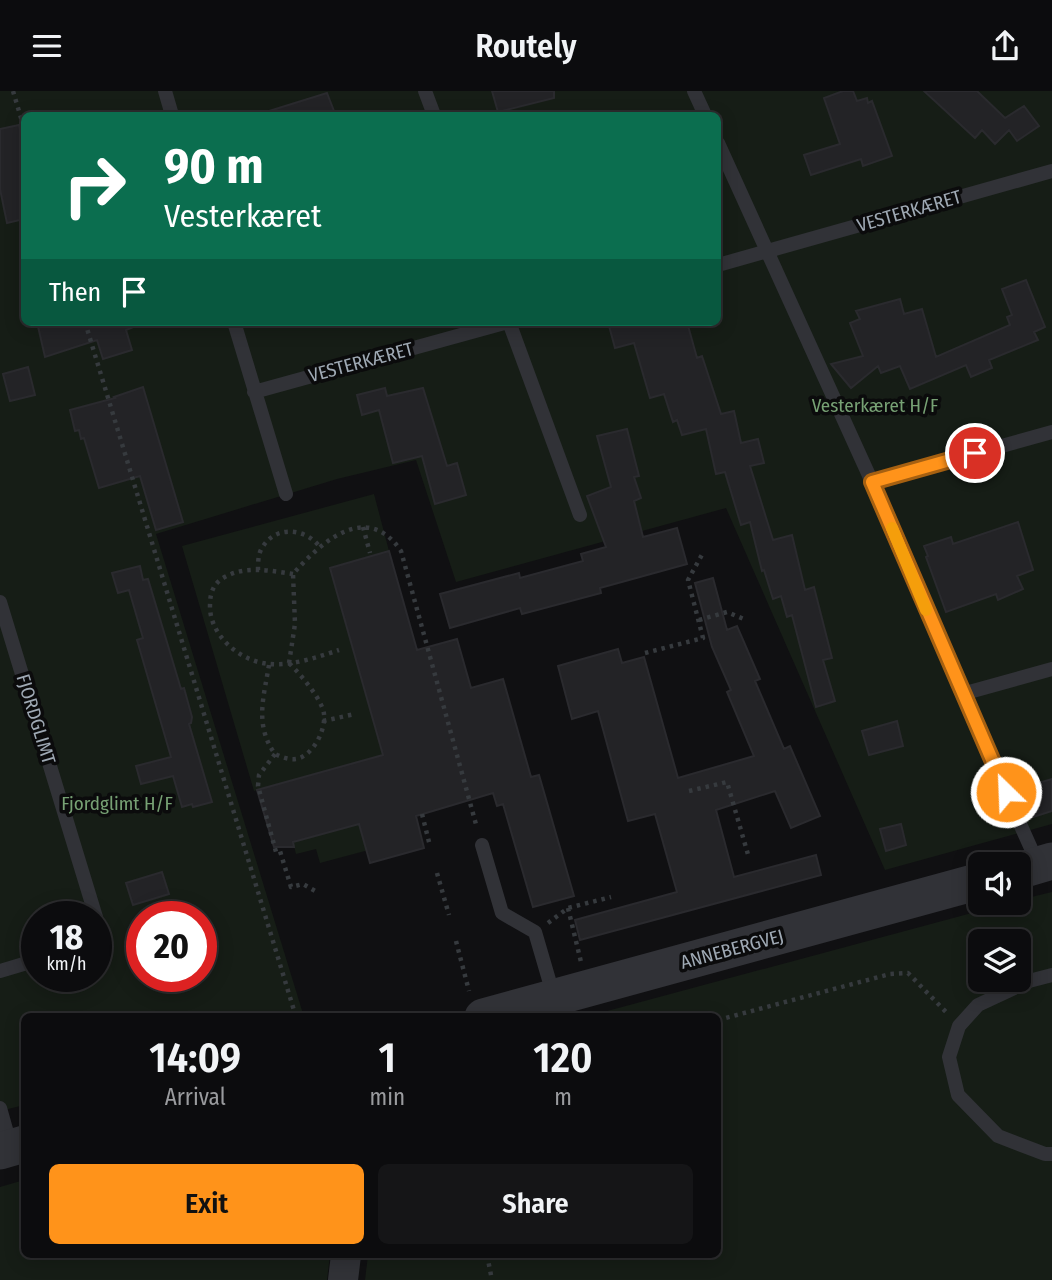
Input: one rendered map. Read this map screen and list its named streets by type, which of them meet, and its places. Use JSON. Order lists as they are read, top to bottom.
{
  "streets": {
    "street": ["ANNEBERGVEJ"],
    "lane": ["VESTERKÆRET", "FJORDGLIMT"]
  },
  "parks": ["Vesterkæret H/F", "Fjordglimt H/F"],
  "page": {
    "header": "Routely",
    "turn": ["90 m", "Vesterkæret"],
    "then": "Then",
    "speed": "18 km/h",
    "limit": "20",
    "eta": [
      "14:09",
      "Arrival",
      "1",
      "min",
      "120",
      "m"
    ],
    "buttons": ["Exit", "Share"]
  }
}
